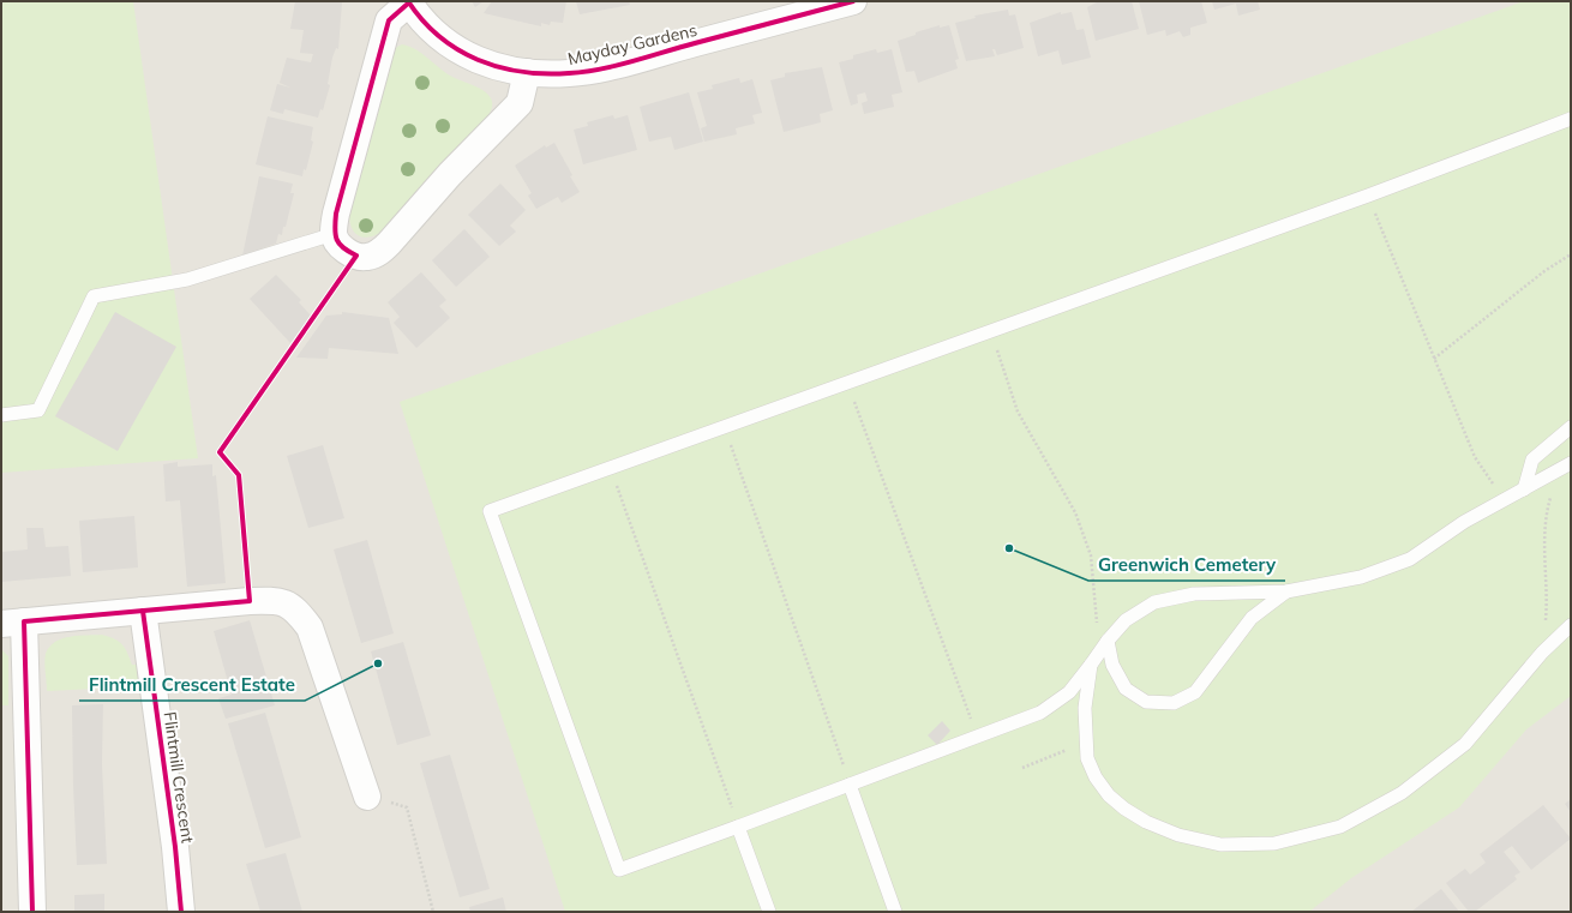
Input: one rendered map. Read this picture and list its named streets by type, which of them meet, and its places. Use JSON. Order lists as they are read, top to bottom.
{
  "streets": {
    "street": ["Mayday Gardens", "Flintmill Crescent"]
  },
  "places": ["Greenwich Cemetery", "Flintmill Crescent Estate"]
}
